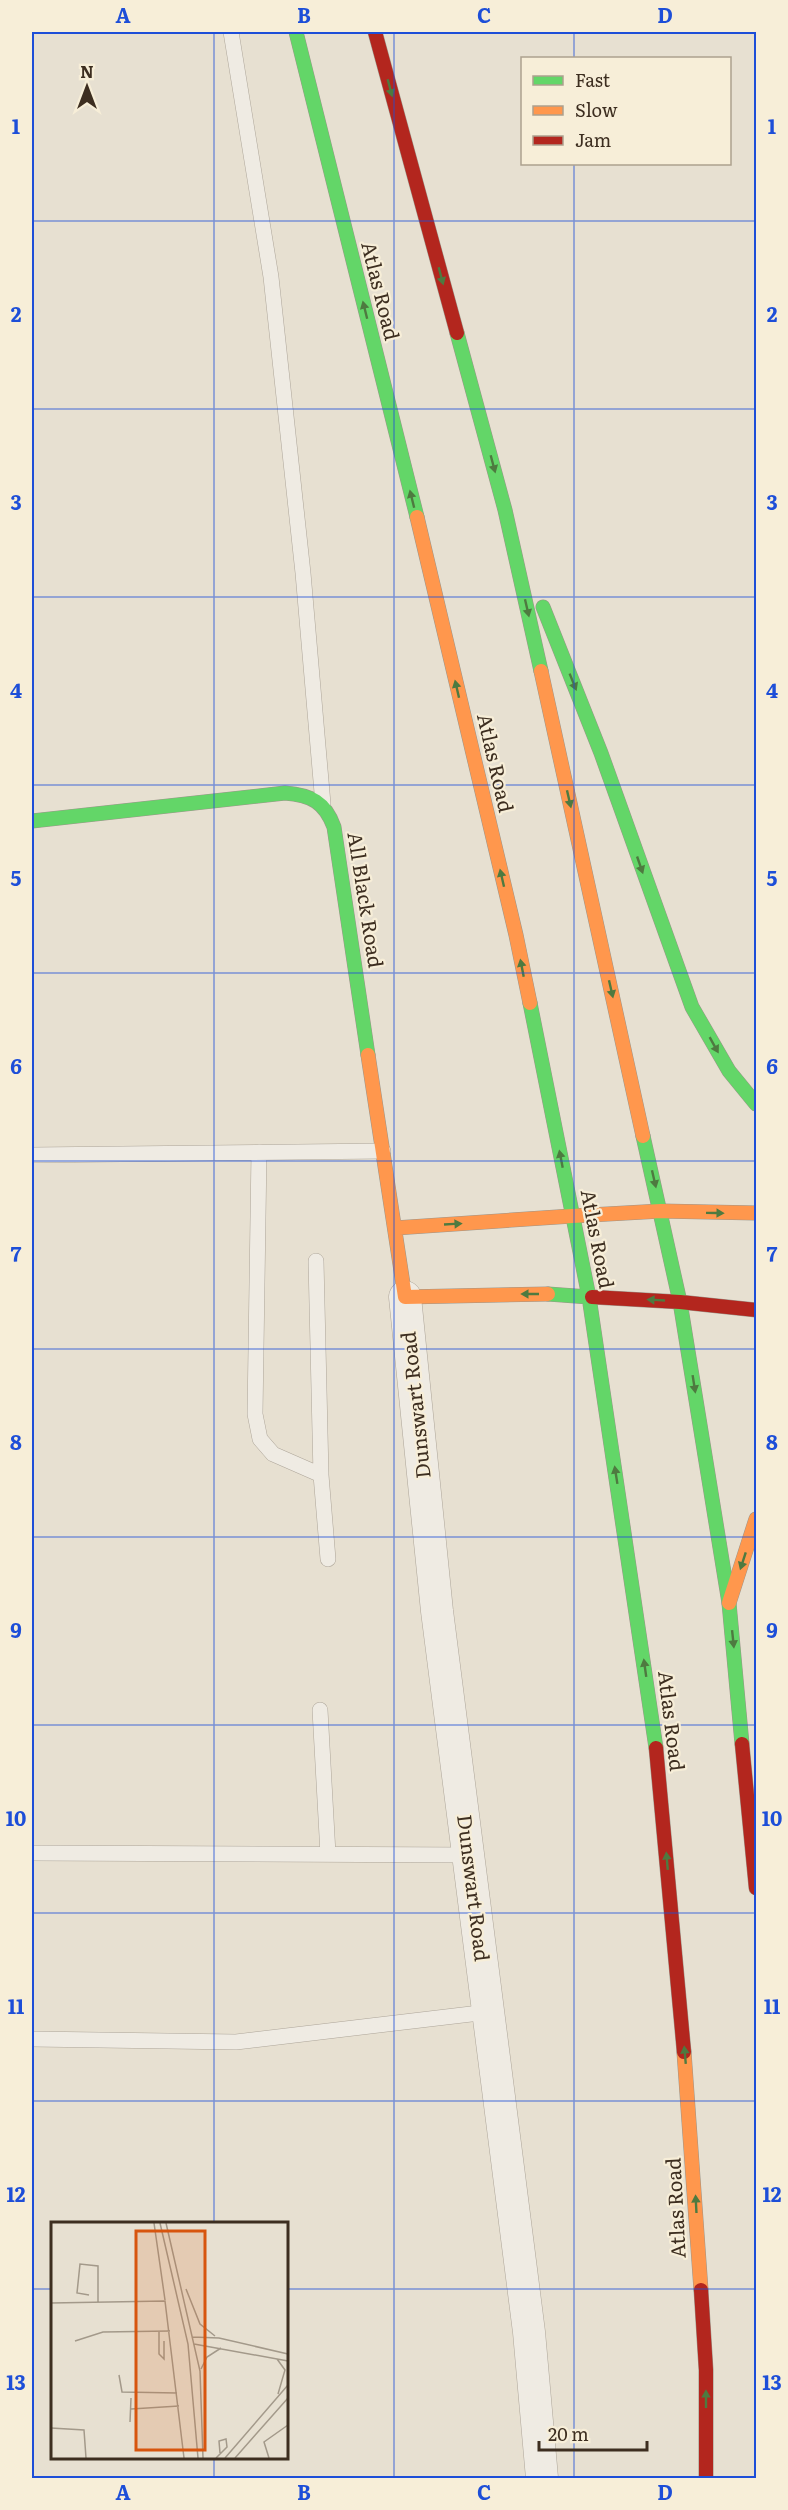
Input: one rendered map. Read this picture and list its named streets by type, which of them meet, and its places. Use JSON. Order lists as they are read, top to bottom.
{
  "streets": {
    "main road": ["Atlas Road", "All Black Road"],
    "street": ["Dunswart Road"]
  },
  "crossings": [
    ["All Black Road", "Dunswart Road"]
  ],
  "legend": ["Fast", "Slow", "Jam"],
  "scale_bar": "20 m",
  "north": "top",
  "grid": {
    "columns": [
      "A",
      "B",
      "C",
      "D"
    ],
    "rows": [
      "1",
      "2",
      "3",
      "4",
      "5",
      "6",
      "7",
      "8",
      "9",
      "10",
      "11",
      "12",
      "13"
    ]
  }
}
